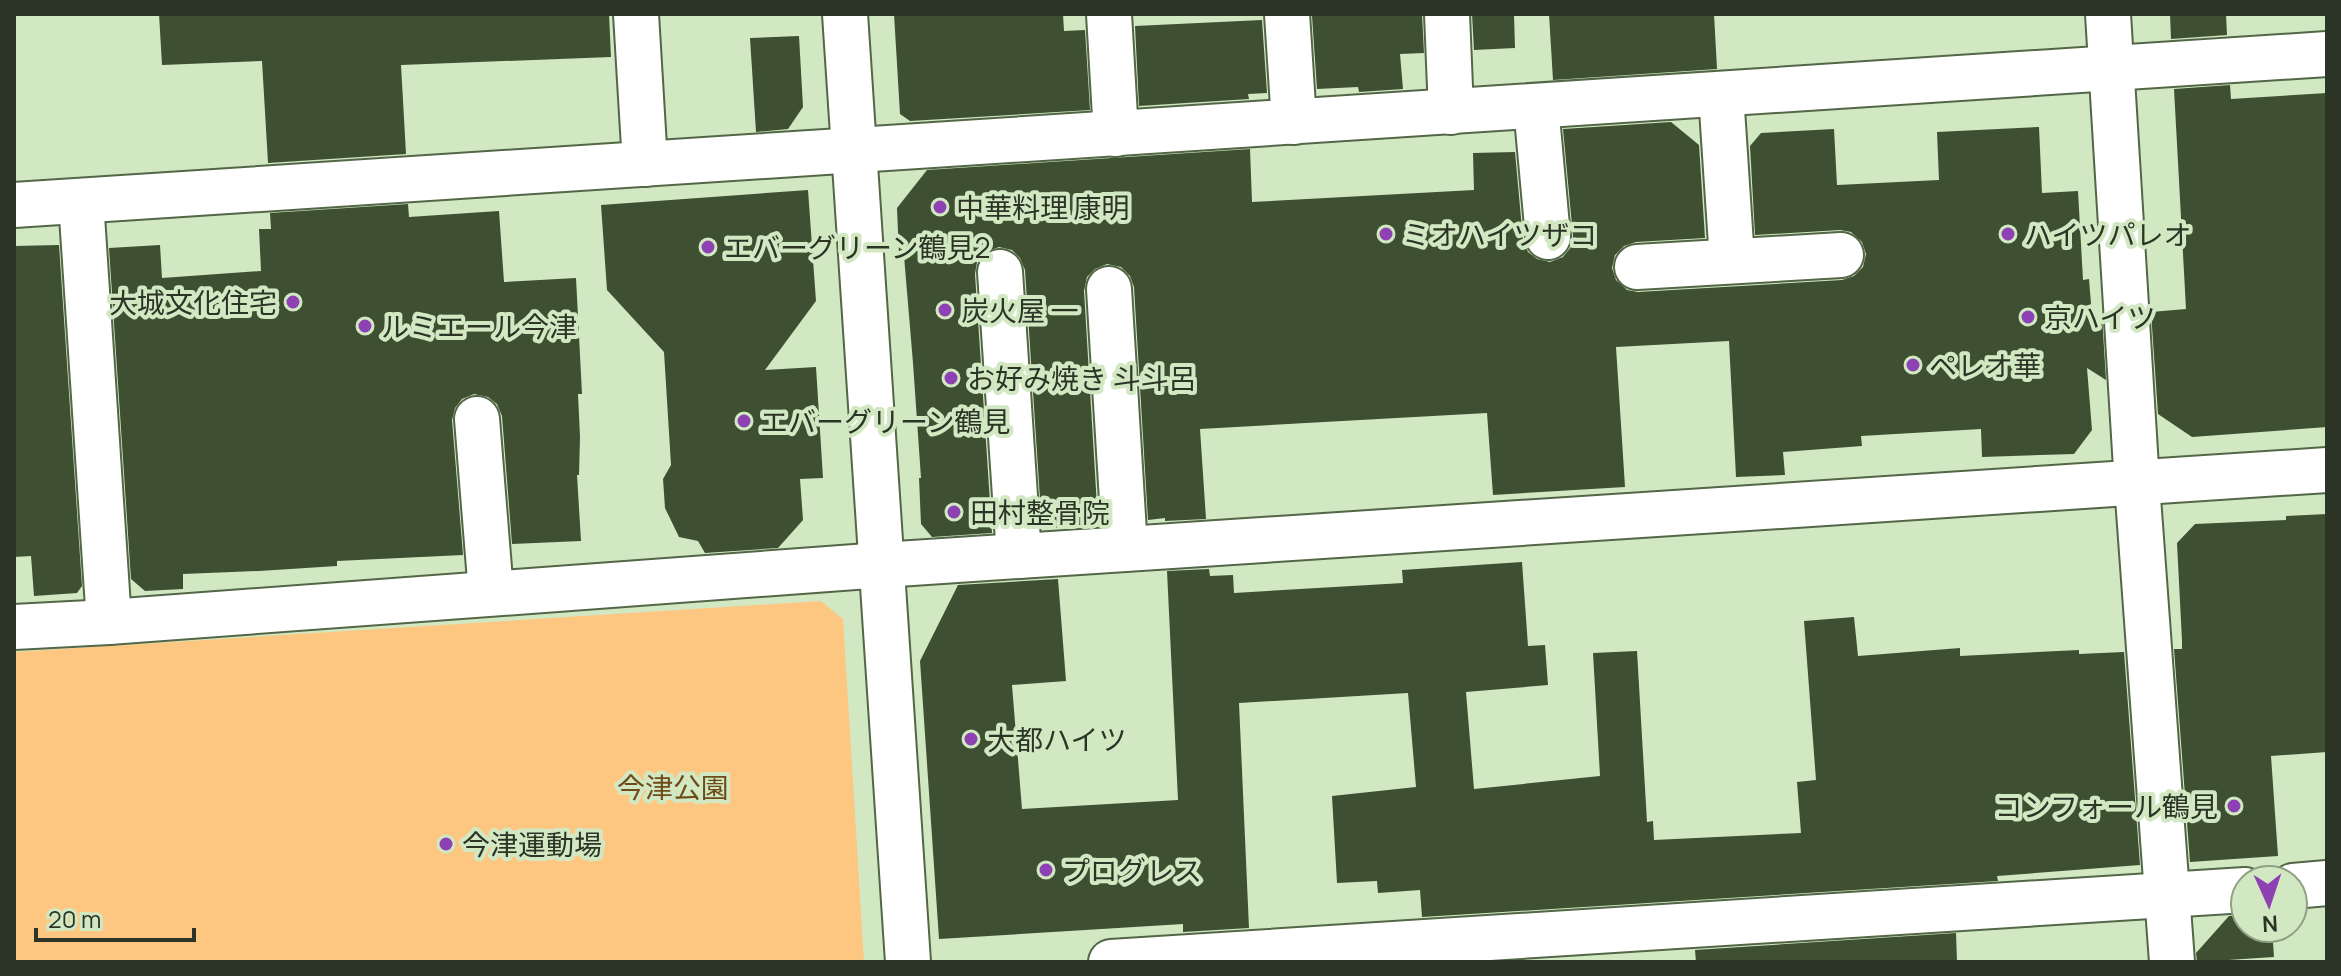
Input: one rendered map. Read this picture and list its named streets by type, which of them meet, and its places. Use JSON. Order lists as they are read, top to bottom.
{
  "parks": ["今津公園"],
  "places": [
    "中華料理 康明",
    "ミオハイツザコ",
    "ハイツパレオ",
    "エバーグリーン鶴見2",
    "大城文化住宅",
    "炭火屋 一",
    "京ハイツ",
    "ルミエール今津",
    "ペレオ華",
    "お好み焼き 斗斗呂",
    "エバーグリーン鶴見",
    "田村整骨院",
    "大都ハイツ",
    "コンフォール鶴見",
    "今津運動場",
    "プログレス"
  ],
  "scale_bar": "20 m",
  "north": "bottom"
}
